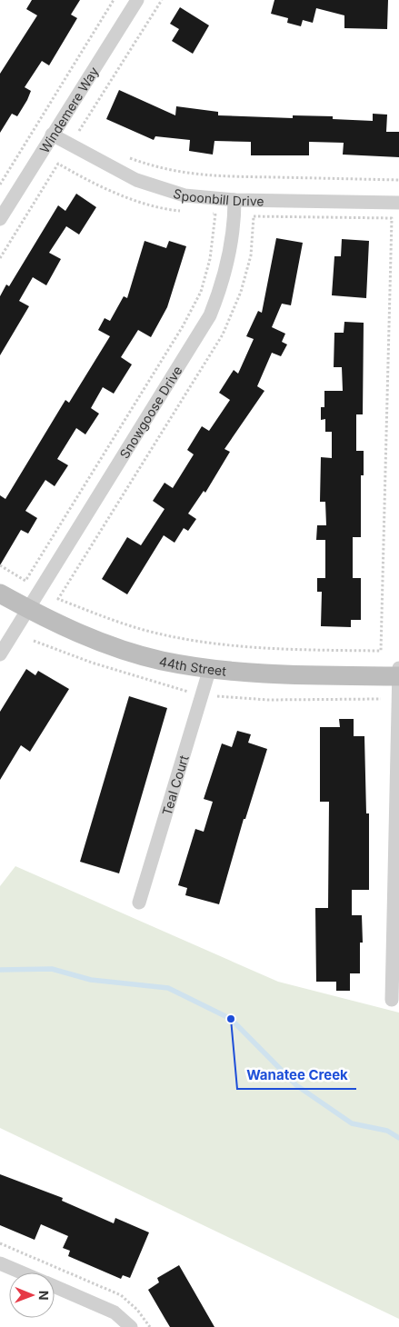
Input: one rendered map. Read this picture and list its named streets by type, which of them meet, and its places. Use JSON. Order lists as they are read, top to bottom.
{
  "streets": {
    "street": [
      "Windemere Way",
      "Spoonbill Drive",
      "Snowgoose Drive",
      "44th Street",
      "Teal Court"
    ]
  },
  "crossings": [
    ["Windemere Way", "Spoonbill Drive"],
    ["Spoonbill Drive", "Snowgoose Drive"],
    ["Snowgoose Drive", "44th Street"],
    ["44th Street", "Teal Court"]
  ],
  "places": ["Wanatee Creek"],
  "north": "right"
}
